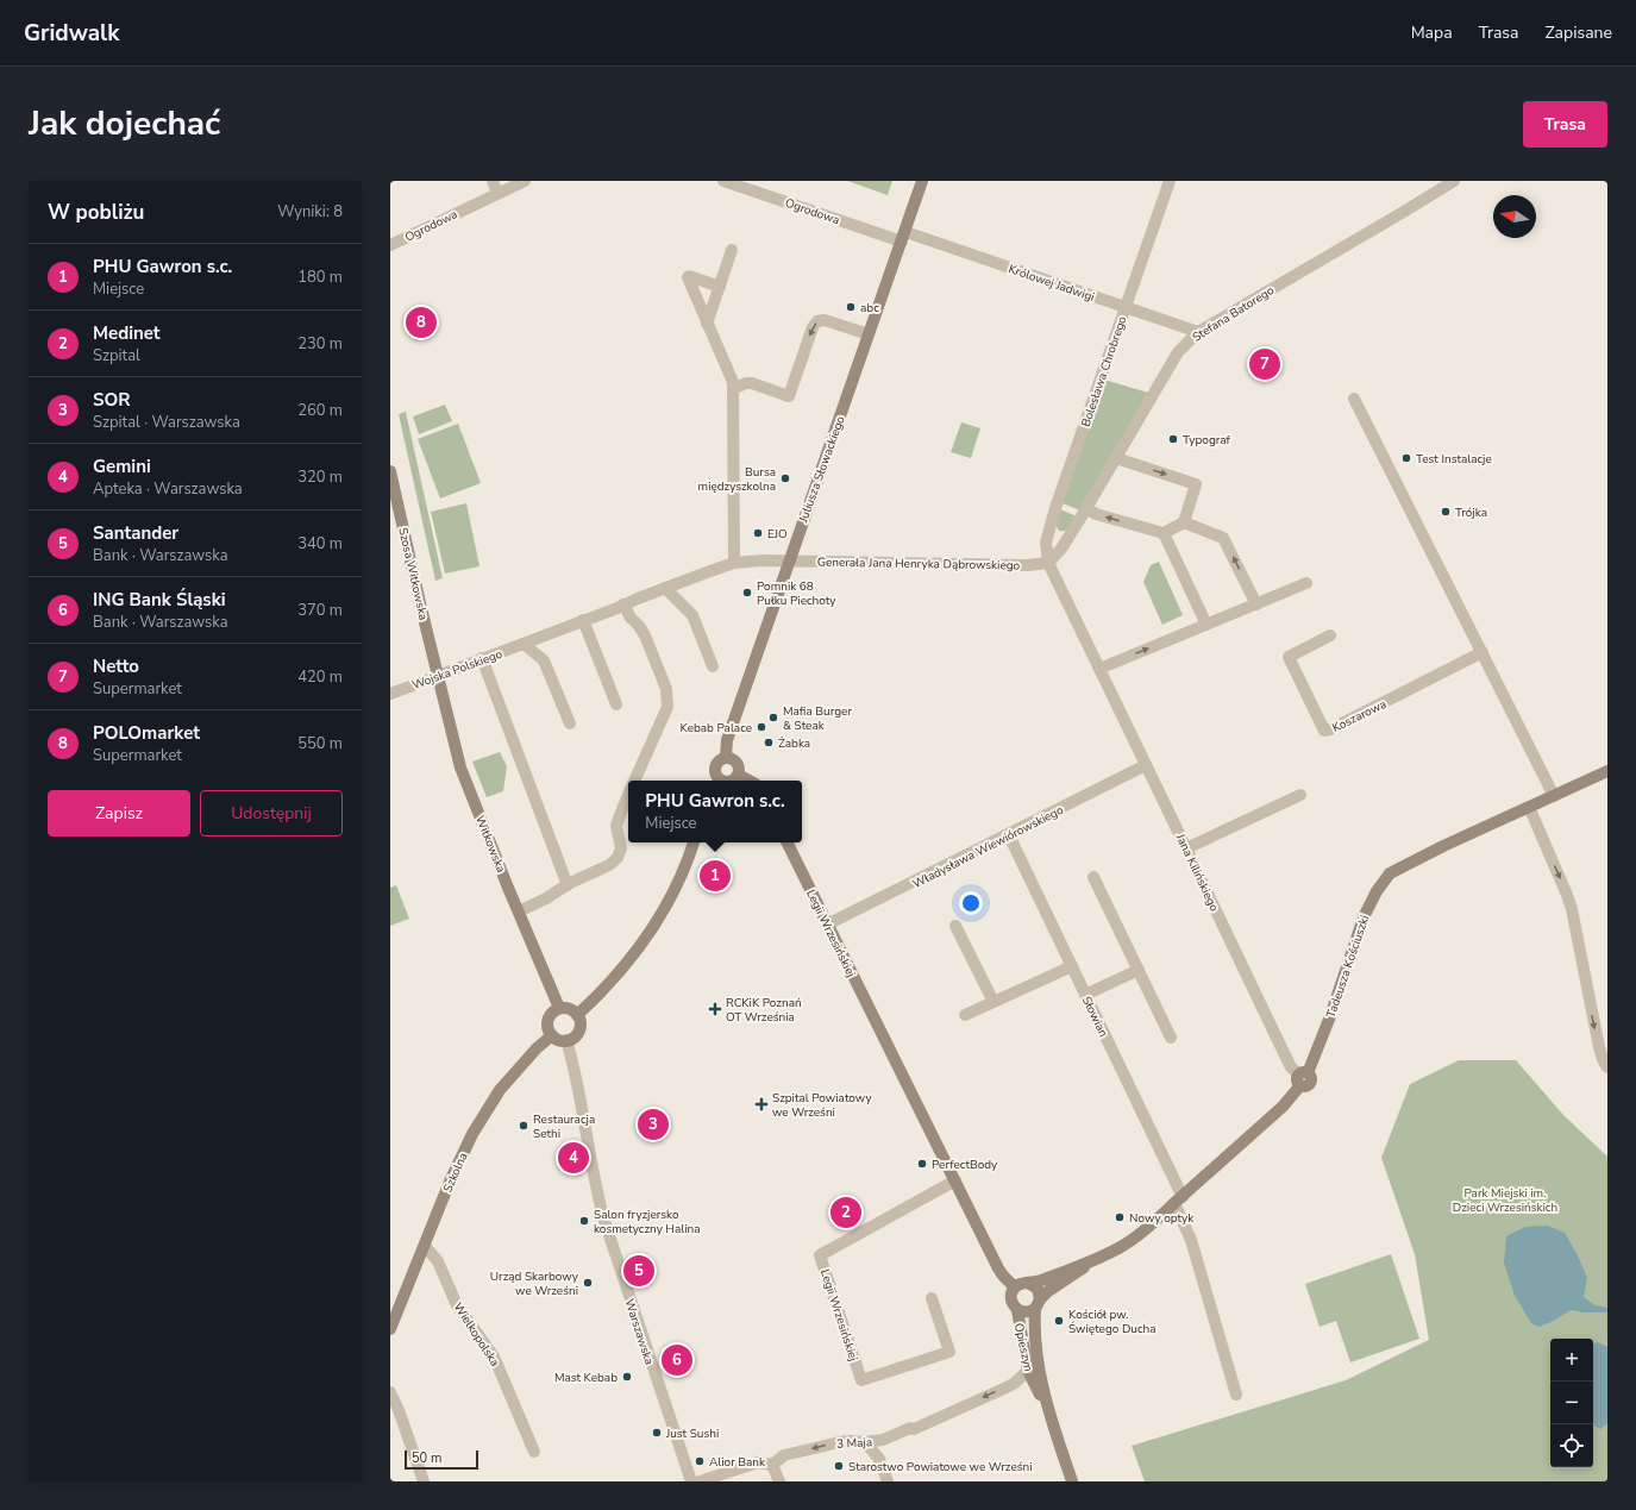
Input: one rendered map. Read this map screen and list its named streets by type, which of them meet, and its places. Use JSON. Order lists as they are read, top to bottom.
{
  "streets": {
    "street": [
      "Ogrodowa",
      "Królowej Jadwigi",
      "Stefana Batorego",
      "Bolesława Chrobrego",
      "Juliusza Słowackiego",
      "Generała Jana Henryka Dąbrowskiego",
      "Szosa Witkowska",
      "Wojska Polskiego",
      "Koszarowa",
      "Witkowska",
      "Władysława Wiewiórowskiego",
      "Jana Kilińskiego",
      "Legii Wrzesińskiej",
      "Tadeusza Kościuszki",
      "Słowian",
      "Szkolna",
      "Warszawska",
      "Wielkopolska",
      "Opieszyn",
      "3 Maja"
    ]
  },
  "crossings": [
    ["Ogrodowa", "Królowej Jadwigi"],
    ["Ogrodowa", "Juliusza Słowackiego"],
    ["Królowej Jadwigi", "Stefana Batorego"],
    ["Królowej Jadwigi", "Bolesława Chrobrego"],
    ["Królowej Jadwigi", "Juliusza Słowackiego"],
    ["Stefana Batorego", "Bolesława Chrobrego"],
    ["Stefana Batorego", "Generała Jana Henryka Dąbrowskiego"],
    ["Stefana Batorego", "Jana Kilińskiego"],
    ["Bolesława Chrobrego", "Generała Jana Henryka Dąbrowskiego"],
    ["Bolesława Chrobrego", "Jana Kilińskiego"],
    ["Juliusza Słowackiego", "Generała Jana Henryka Dąbrowskiego"],
    ["Juliusza Słowackiego", "Wojska Polskiego"],
    ["Generała Jana Henryka Dąbrowskiego", "Wojska Polskiego"],
    ["Generała Jana Henryka Dąbrowskiego", "Jana Kilińskiego"],
    ["Szosa Witkowska", "Wojska Polskiego"],
    ["Szosa Witkowska", "Witkowska"],
    ["Wojska Polskiego", "Witkowska"],
    ["Witkowska", "Szkolna"],
    ["Witkowska", "Warszawska"],
    ["Władysława Wiewiórowskiego", "Jana Kilińskiego"],
    ["Władysława Wiewiórowskiego", "Legii Wrzesińskiej"],
    ["Władysława Wiewiórowskiego", "Słowian"],
    ["Jana Kilińskiego", "Tadeusza Kościuszki"],
    ["Legii Wrzesińskiej", "Tadeusza Kościuszki"],
    ["Legii Wrzesińskiej", "Opieszyn"],
    ["Tadeusza Kościuszki", "Słowian"],
    ["Tadeusza Kościuszki", "Opieszyn"],
    ["Szkolna", "Warszawska"],
    ["Szkolna", "Wielkopolska"],
    ["Opieszyn", "3 Maja"]
  ],
  "one_way": ["3 Maja"],
  "parks": ["Park Miejski im. Dzieci Wrzesińskich"],
  "places": {
    "other": [
      "abc",
      "Typograf",
      "Test Instalacje",
      "Bursa międzyszkolna",
      "Trójka",
      "EJO",
      "Pomnik 68 Pułku Piechoty",
      "Mafia Burger & Steak",
      "Kebab Palace",
      "Żabka",
      "Restauracja Sethi",
      "PerfectBody",
      "Nowy optyk",
      "Salon fryzjersko kosmetyczny Halina",
      "Urząd Skarbowy we Wrześni",
      "Kościół pw. Świętego Ducha",
      "Mast Kebab",
      "Just Sushi",
      "Alior Bank",
      "Starostwo Powiatowe we Wrześni"
    ],
    "health": ["RCKiK Poznań OT Września", "Szpital Powiatowy we Wrześni"]
  },
  "scale_bar": "50 m",
  "north": "left",
  "page": {
    "header": "Gridwalk",
    "nav": ["Mapa", "Trasa", "Zapisane"],
    "title": "Jak dojechać",
    "buttons": [
      "Trasa",
      ["Zapisz", "Udostępnij"]
    ],
    "heading": ["W pobliżu", "Wyniki: 8"],
    "list": [
      {
        "mark": "1",
        "name": "PHU Gawron s.c.",
        "note": "Miejsce",
        "value": "180 m"
      },
      {
        "mark": "2",
        "name": "Medinet",
        "note": "Szpital",
        "value": "230 m"
      },
      {
        "mark": "3",
        "name": "SOR",
        "note": "Szpital · Warszawska",
        "value": "260 m"
      },
      {
        "mark": "4",
        "name": "Gemini",
        "note": "Apteka · Warszawska",
        "value": "320 m"
      },
      {
        "mark": "5",
        "name": "Santander",
        "note": "Bank · Warszawska",
        "value": "340 m"
      },
      {
        "mark": "6",
        "name": "ING Bank Śląski",
        "note": "Bank · Warszawska",
        "value": "370 m"
      },
      {
        "mark": "7",
        "name": "Netto",
        "note": "Supermarket",
        "value": "420 m"
      },
      {
        "mark": "8",
        "name": "POLOmarket",
        "note": "Supermarket",
        "value": "550 m"
      }
    ],
    "pins": [
      "8",
      "7",
      "1",
      "3",
      "4",
      "2",
      "5",
      "6"
    ],
    "popup": ["PHU Gawron s.c.", "Miejsce"],
    "map_buttons": ["+", "−"],
    "scale": "50 m"
  }
}
